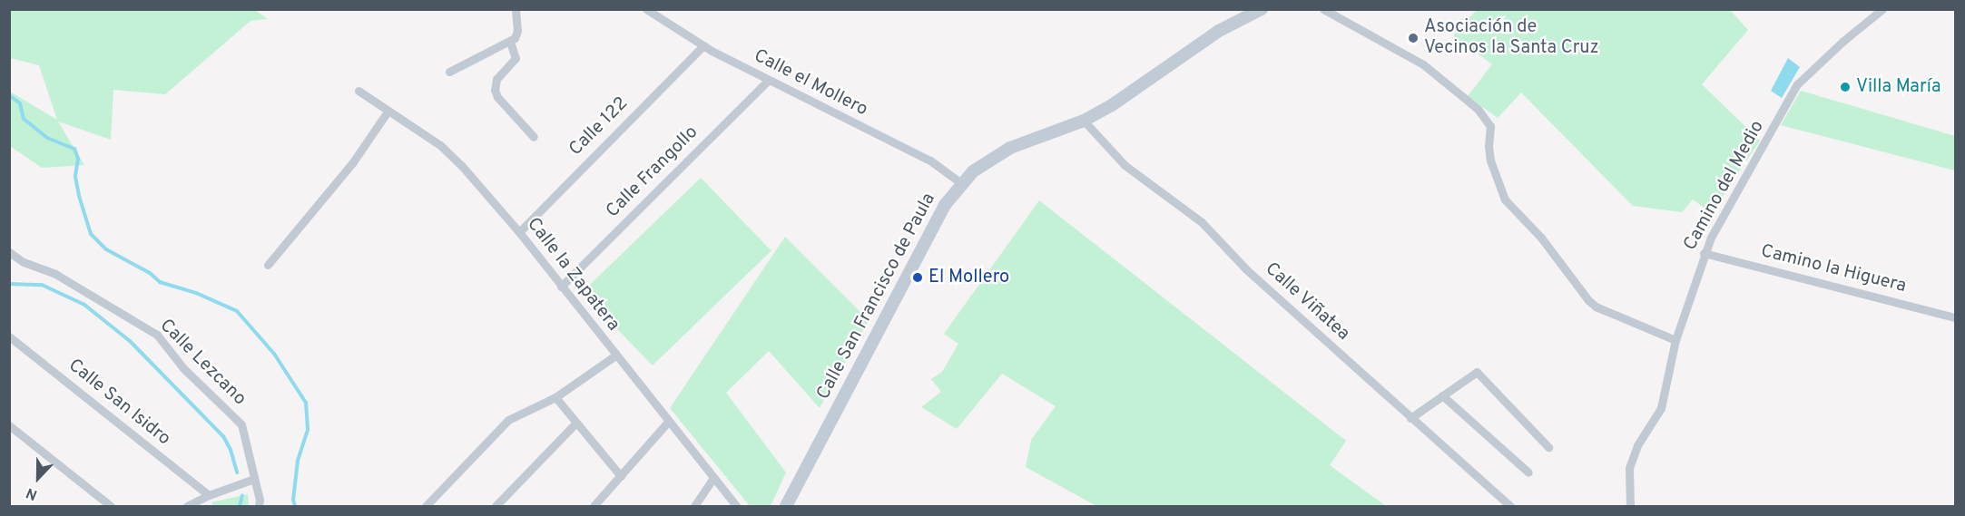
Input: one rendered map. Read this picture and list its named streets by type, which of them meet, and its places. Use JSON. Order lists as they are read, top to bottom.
{
  "streets": {
    "main road": ["Calle San Francisco de Paula"],
    "street": [
      "Calle el Mollero",
      "Calle 122",
      "Calle Frangollo",
      "Camino del Medio",
      "Camino la Higuera",
      "Calle la Zapatera",
      "Calle Viñatea",
      "Calle Lezcano",
      "Calle San Isidro"
    ]
  },
  "crossings": [
    ["Calle el Mollero", "Calle 122"],
    ["Calle el Mollero", "Calle Frangollo"],
    ["Calle el Mollero", "Calle San Francisco de Paula"],
    ["Calle 122", "Calle la Zapatera"],
    ["Calle Frangollo", "Calle la Zapatera"],
    ["Camino del Medio", "Camino la Higuera"],
    ["Calle San Francisco de Paula", "Calle Viñatea"]
  ],
  "places": ["Asociación de Vecinos la Santa Cruz", "Villa María", "El Mollero"],
  "north": "bottom"
}
